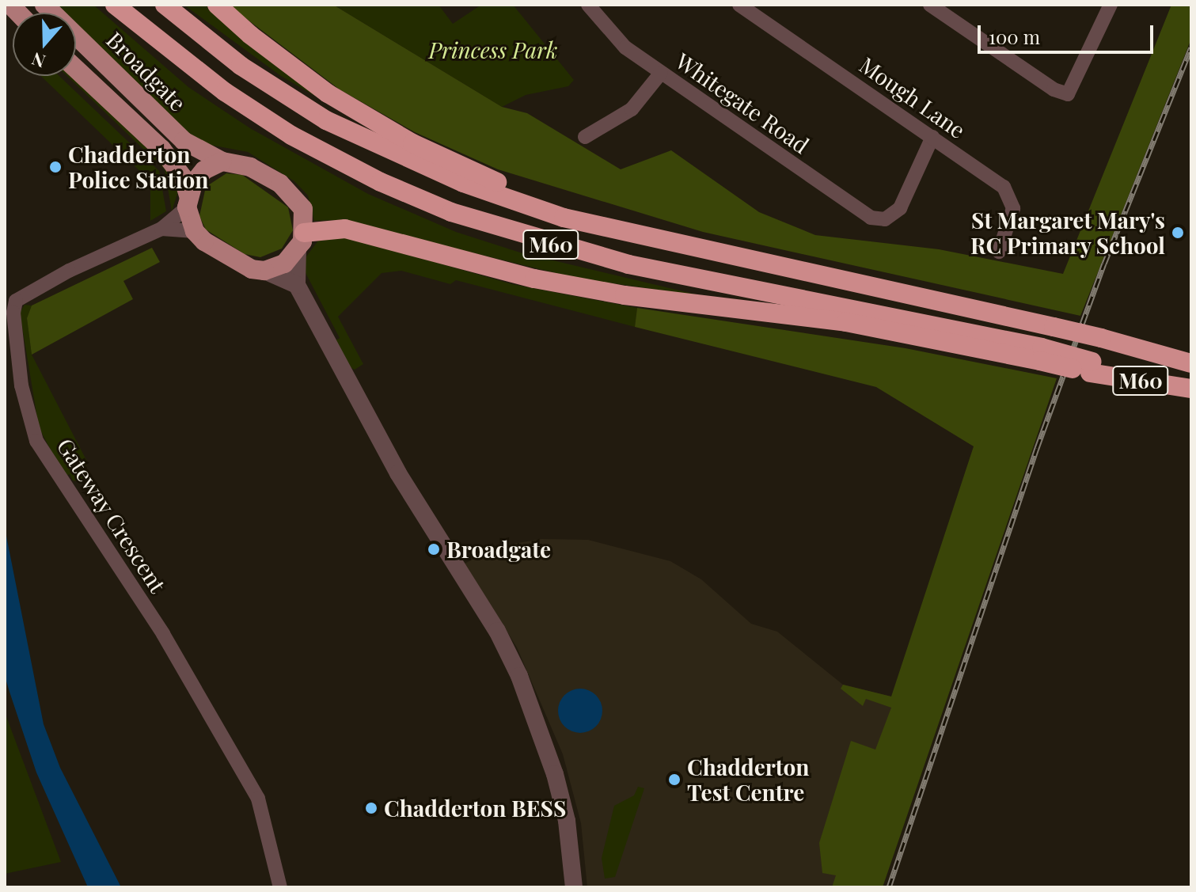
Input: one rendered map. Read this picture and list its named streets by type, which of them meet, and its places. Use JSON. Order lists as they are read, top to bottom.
{
  "streets": {
    "highway": ["M60"],
    "main road": ["Broadgate"],
    "street": ["Mough Lane", "Whitegate Road", "Gateway Crescent"]
  },
  "crossings": [
    ["Broadgate", "M60"],
    ["Broadgate", "Gateway Crescent"],
    ["Mough Lane", "Whitegate Road"],
    ["M60", "Gateway Crescent"]
  ],
  "parks": ["Princess Park"],
  "places": [
    "Chadderton Police Station",
    "St Margaret Mary's RC Primary School",
    "Broadgate",
    "Chadderton Test Centre",
    "Chadderton BESS"
  ],
  "scale_bar": "100 m",
  "north": "bottom"
}
